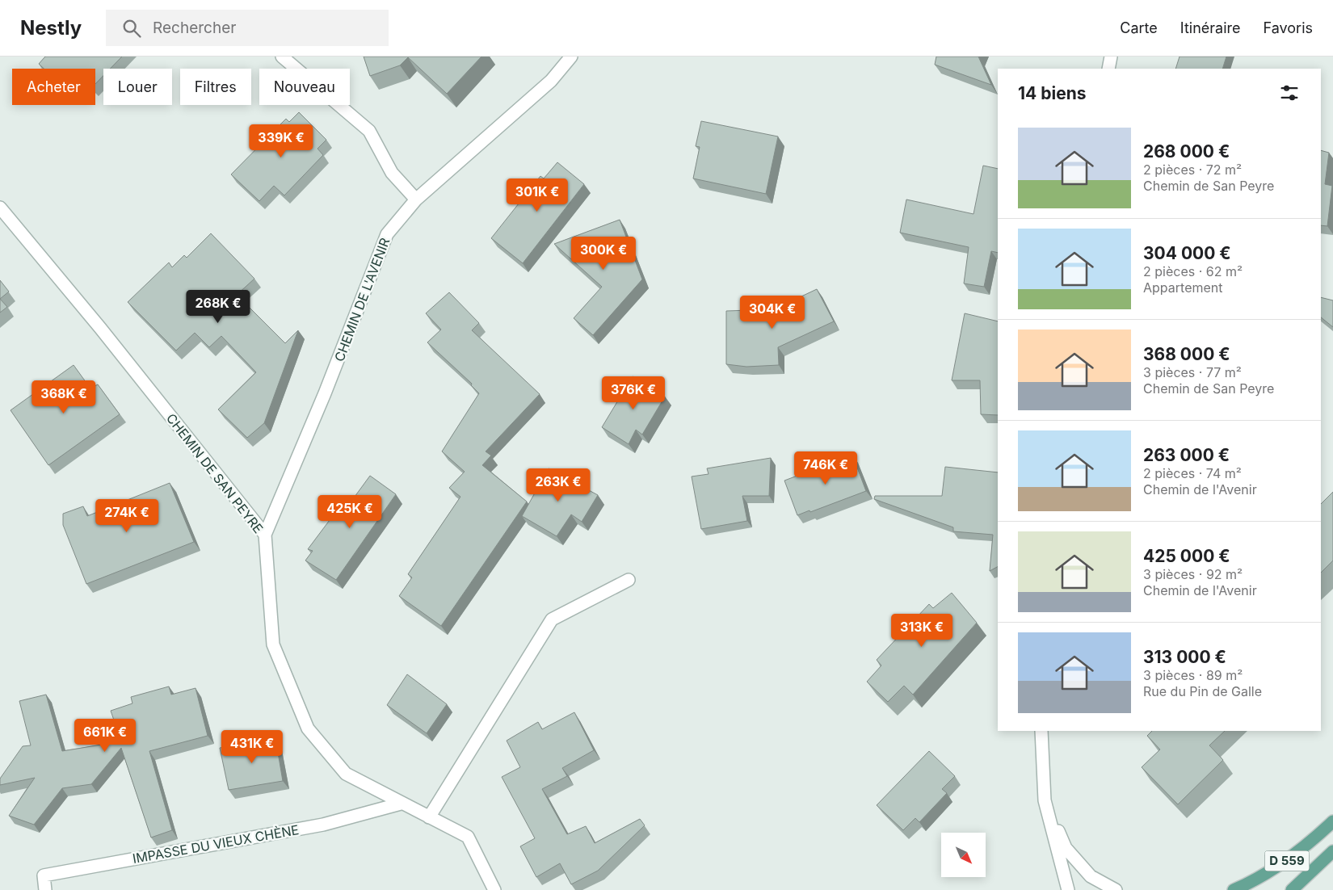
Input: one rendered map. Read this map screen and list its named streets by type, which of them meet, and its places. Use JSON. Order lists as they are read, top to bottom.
{
  "streets": {
    "main road": ["D 559"],
    "street": ["CHEMIN DE L'AVENIR", "CHEMIN DE SAN PEYRE", "IMPASSE DU VIEUX CHÈNE"]
  },
  "crossings": [
    ["CHEMIN DE L'AVENIR", "CHEMIN DE SAN PEYRE"],
    ["CHEMIN DE SAN PEYRE", "IMPASSE DU VIEUX CHÈNE"]
  ],
  "north": "bottom right",
  "page": {
    "header": "Nestly",
    "search": "Rechercher",
    "nav": ["Carte", "Itinéraire", "Favoris"],
    "chip": [
      "Acheter",
      "Louer",
      "Filtres",
      "Nouveau"
    ],
    "heading": "14 biens",
    "list": [
      {
        "name": "268 000 €",
        "note": "2 pièces · 72 m² · Chemin de San Peyre"
      },
      {
        "name": "304 000 €",
        "note": "2 pièces · 62 m² · Appartement"
      },
      {
        "name": "368 000 €",
        "note": "3 pièces · 77 m² · Chemin de San Peyre"
      },
      {
        "name": "263 000 €",
        "note": "2 pièces · 74 m² · Chemin de l'Avenir"
      },
      {
        "name": "425 000 €",
        "note": "3 pièces · 92 m² · Chemin de l'Avenir"
      },
      {
        "name": "313 000 €",
        "note": "3 pièces · 89 m² · Rue du Pin de Galle"
      }
    ],
    "price": [
      "339K €",
      "301K €",
      "300K €",
      "268K €",
      "304K €",
      "376K €",
      "368K €",
      "746K €",
      "263K €",
      "425K €",
      "274K €",
      "313K €",
      "661K €",
      "431K €"
    ]
  }
}
